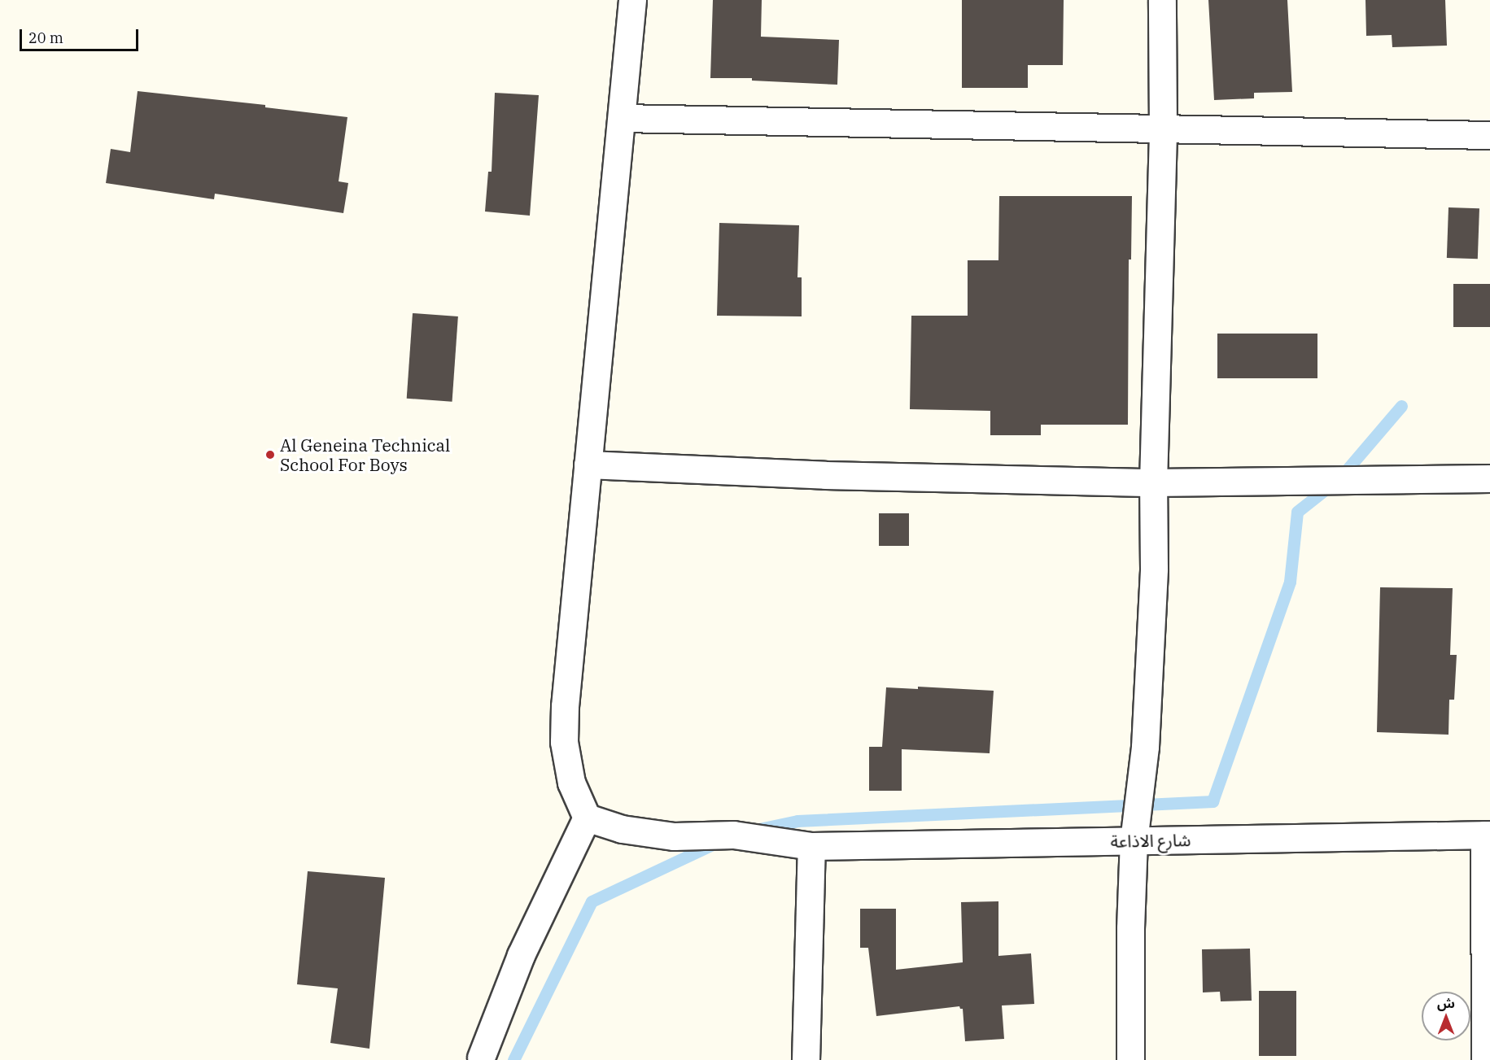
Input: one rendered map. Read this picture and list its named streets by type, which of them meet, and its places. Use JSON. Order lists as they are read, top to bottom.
{
  "streets": {
    "street": ["شارع الاذاعة"]
  },
  "places": ["Al Geneina Technical School For Boys"],
  "scale_bar": "20 m",
  "north": "top"
}
